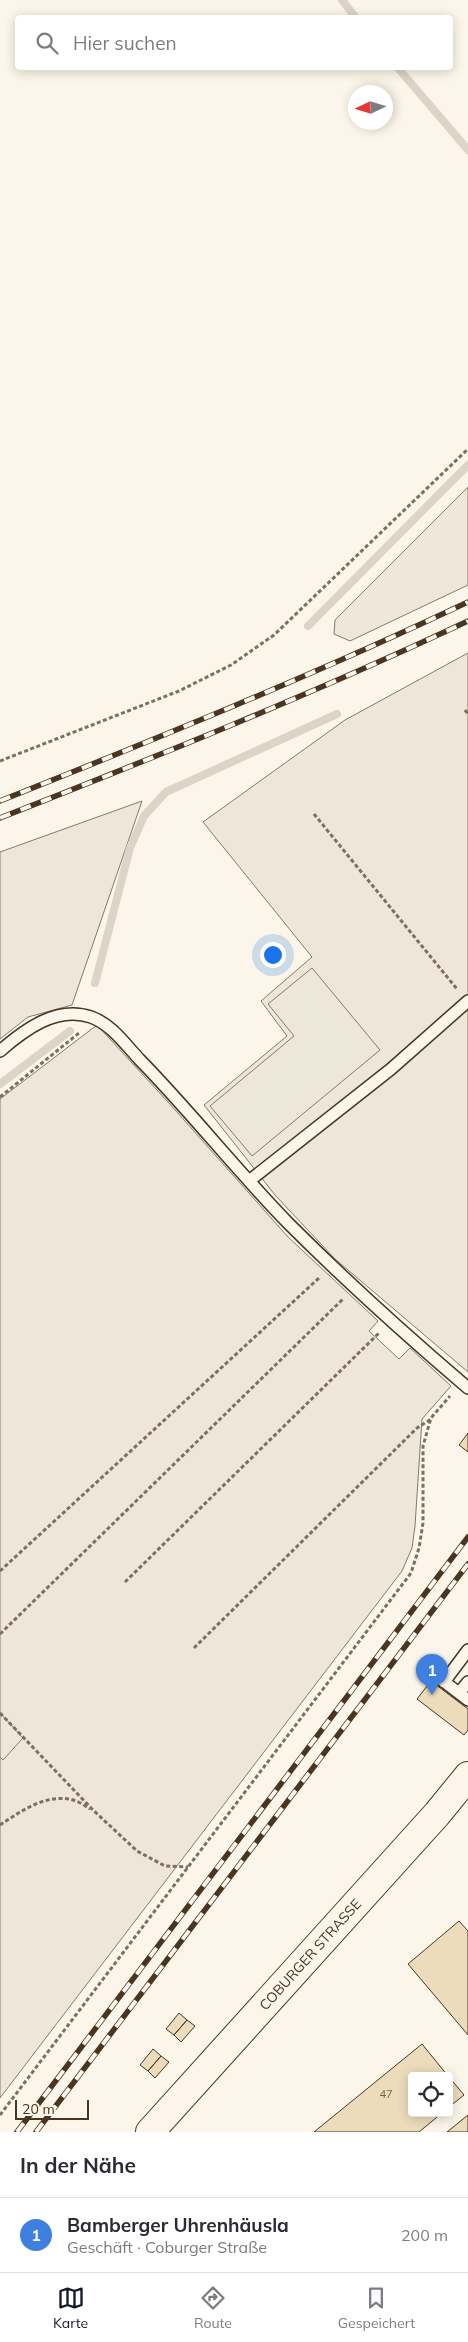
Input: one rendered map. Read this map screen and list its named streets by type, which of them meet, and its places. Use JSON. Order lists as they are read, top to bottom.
{
  "streets": {
    "street": ["COBURGER STRASSE"]
  },
  "house_numbers": ["47"],
  "scale_bar": "20 m",
  "north": "left",
  "page": {
    "search": "Hier suchen",
    "pins": "1",
    "scale": "20 m",
    "heading": "In der Nähe",
    "list": [
      {
        "mark": "1",
        "name": "Bamberger Uhrenhäusla",
        "note": "Geschäft · Coburger Straße",
        "value": "200 m"
      }
    ],
    "nav": ["Karte", "Route", "Gespeichert"]
  }
}
